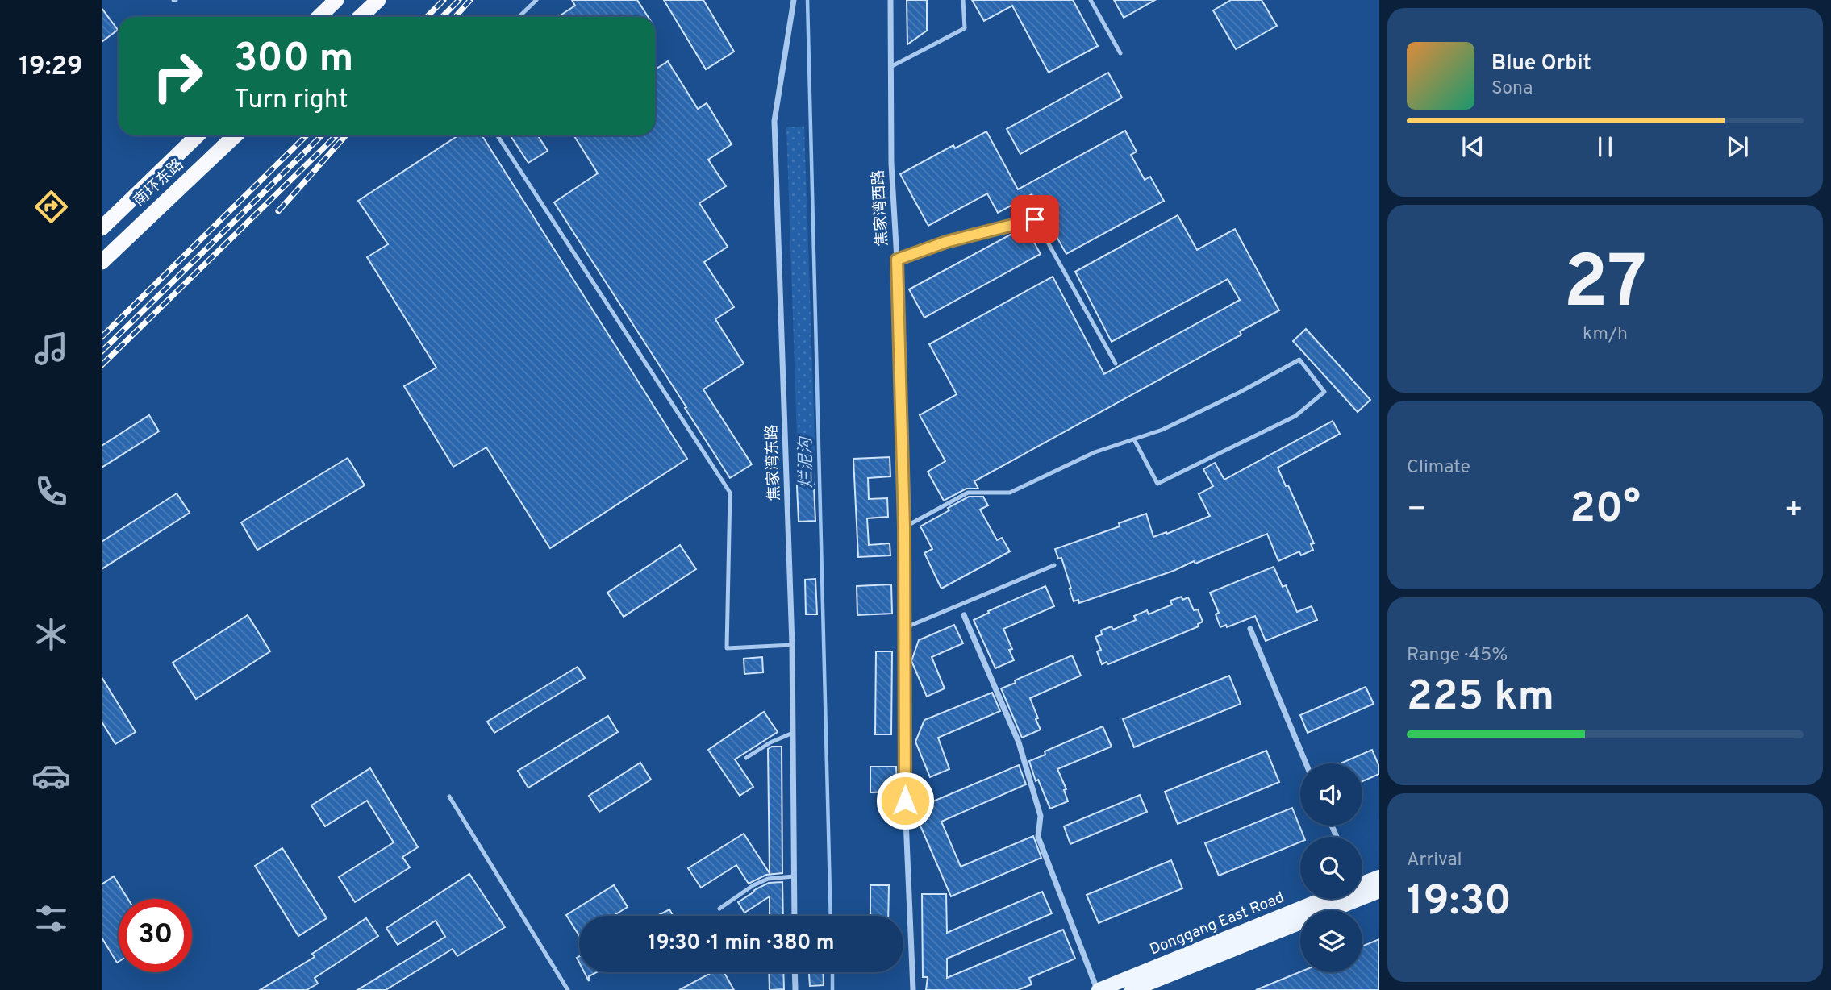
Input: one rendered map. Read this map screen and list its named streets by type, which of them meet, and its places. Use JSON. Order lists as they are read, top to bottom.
{
  "streets": {
    "highway": ["南环东路"],
    "main road": ["Donggang East Road"],
    "street": ["焦家湾西路", "焦家湾东路"]
  },
  "water": ["烂泥沟"],
  "page": {
    "tabs": "19:29",
    "turn": ["300 m", "Turn right"],
    "song": ["Blue Orbit", "Sona"],
    "tile": [
      ["27", "km/h"],
      "Climate",
      ["Range · 45%", "225 km"],
      ["Arrival", "19:30"]
    ],
    "heat": ["−", "20°", "+"],
    "limit": "30",
    "trip": "19:30 · 1 min · 380 m"
  }
}
